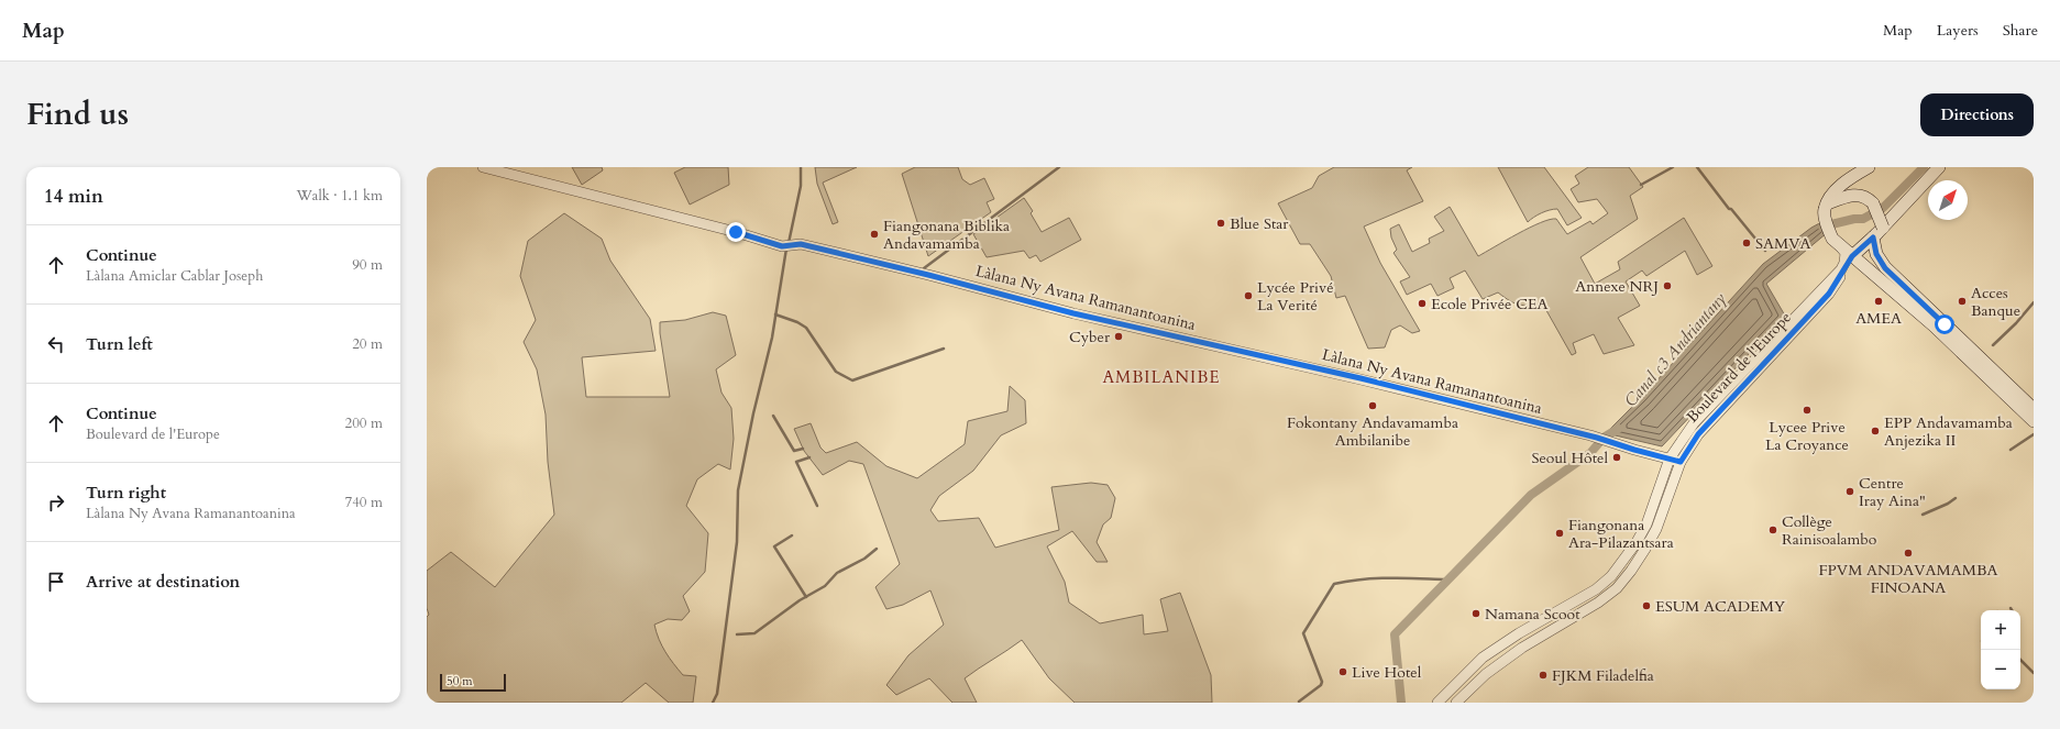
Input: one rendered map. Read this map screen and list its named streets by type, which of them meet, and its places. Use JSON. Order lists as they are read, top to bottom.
{
  "streets": {
    "street": ["Làlana Ny Avana Ramanantoanina", "Boulevard de l'Europe"]
  },
  "crossings": [
    ["Làlana Ny Avana Ramanantoanina", "Boulevard de l'Europe"]
  ],
  "districts": ["AMBILANIBE"],
  "water": ["Canal c3 Andriantany"],
  "places": [
    "Blue Star",
    "Fiangonana Biblika Andavamamba",
    "SAMVA",
    "Annexe NRJ",
    "Lycée Privé La Verité",
    "AMEA",
    "Acces Banque",
    "Ecole Privée CEA",
    "Cyber",
    "Fokontany Andavamamba Ambilanibe",
    "Lycee Prive La Croyance",
    "EPP Andavamamba Anjezika II",
    "Seoul Hôtel",
    "Centre Iray Aina\"",
    "Collège Rainisoalambo",
    "Fiangonana Ara-Pilazantsara",
    "FPVM ANDAVAMAMBA FINOANA",
    "ESUM ACADEMY",
    "Namana Scoot",
    "Live Hotel",
    "FJKM Filadelfia"
  ],
  "scale_bar": "50 m",
  "north": "top right",
  "page": {
    "header": "Map",
    "nav": ["Map", "Layers", "Share"],
    "title": "Find us",
    "buttons": "Directions",
    "heading": ["14 min", "Walk · 1.1 km"],
    "list": [
      ["Continue", "Làlana Amiclar Cablar Joseph", "90 m"],
      ["Turn left", "20 m"],
      ["Continue", "Boulevard de l'Europe", "200 m"],
      ["Turn right", "Làlana Ny Avana Ramanantoanina", "740 m"],
      "Arrive at destination"
    ],
    "map_buttons": ["+", "−"],
    "scale": "50 m"
  }
}
